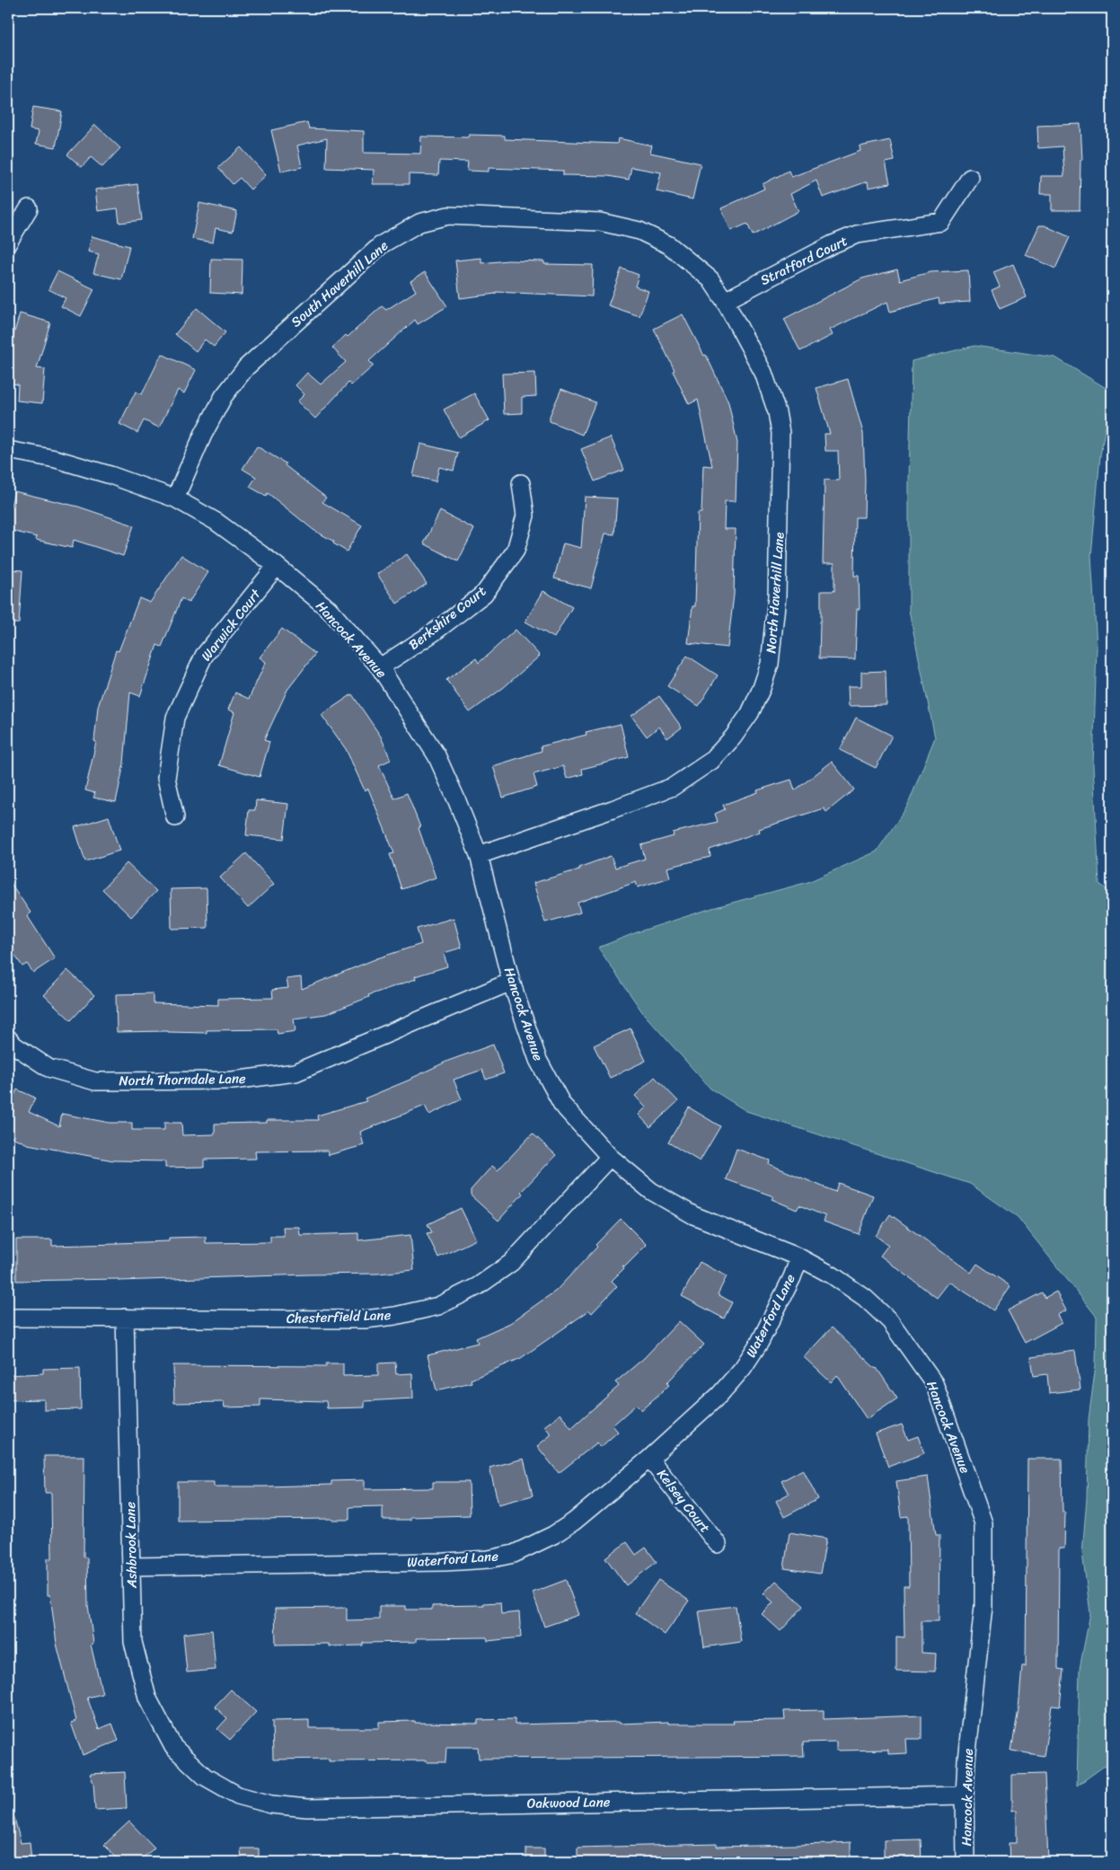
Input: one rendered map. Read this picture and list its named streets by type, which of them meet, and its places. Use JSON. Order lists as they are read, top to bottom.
{
  "streets": {
    "street": [
      "Stratford Court",
      "South Haverhill Lane",
      "North Haverhill Lane",
      "Berkshire Court",
      "Warwick Court",
      "Hancock Avenue",
      "North Thorndale Lane",
      "Waterford Lane",
      "Chesterfield Lane",
      "Kelsey Court",
      "Ashbrook Lane",
      "Oakwood Lane"
    ]
  },
  "crossings": [
    ["Stratford Court", "South Haverhill Lane"],
    ["Stratford Court", "North Haverhill Lane"],
    ["South Haverhill Lane", "North Haverhill Lane"],
    ["South Haverhill Lane", "Hancock Avenue"],
    ["North Haverhill Lane", "Hancock Avenue"],
    ["Berkshire Court", "Hancock Avenue"],
    ["Warwick Court", "Hancock Avenue"],
    ["Hancock Avenue", "North Thorndale Lane"],
    ["Hancock Avenue", "Waterford Lane"],
    ["Hancock Avenue", "Chesterfield Lane"],
    ["Hancock Avenue", "Oakwood Lane"],
    ["Waterford Lane", "Kelsey Court"],
    ["Waterford Lane", "Ashbrook Lane"],
    ["Chesterfield Lane", "Ashbrook Lane"],
    ["Ashbrook Lane", "Oakwood Lane"]
  ]
}
